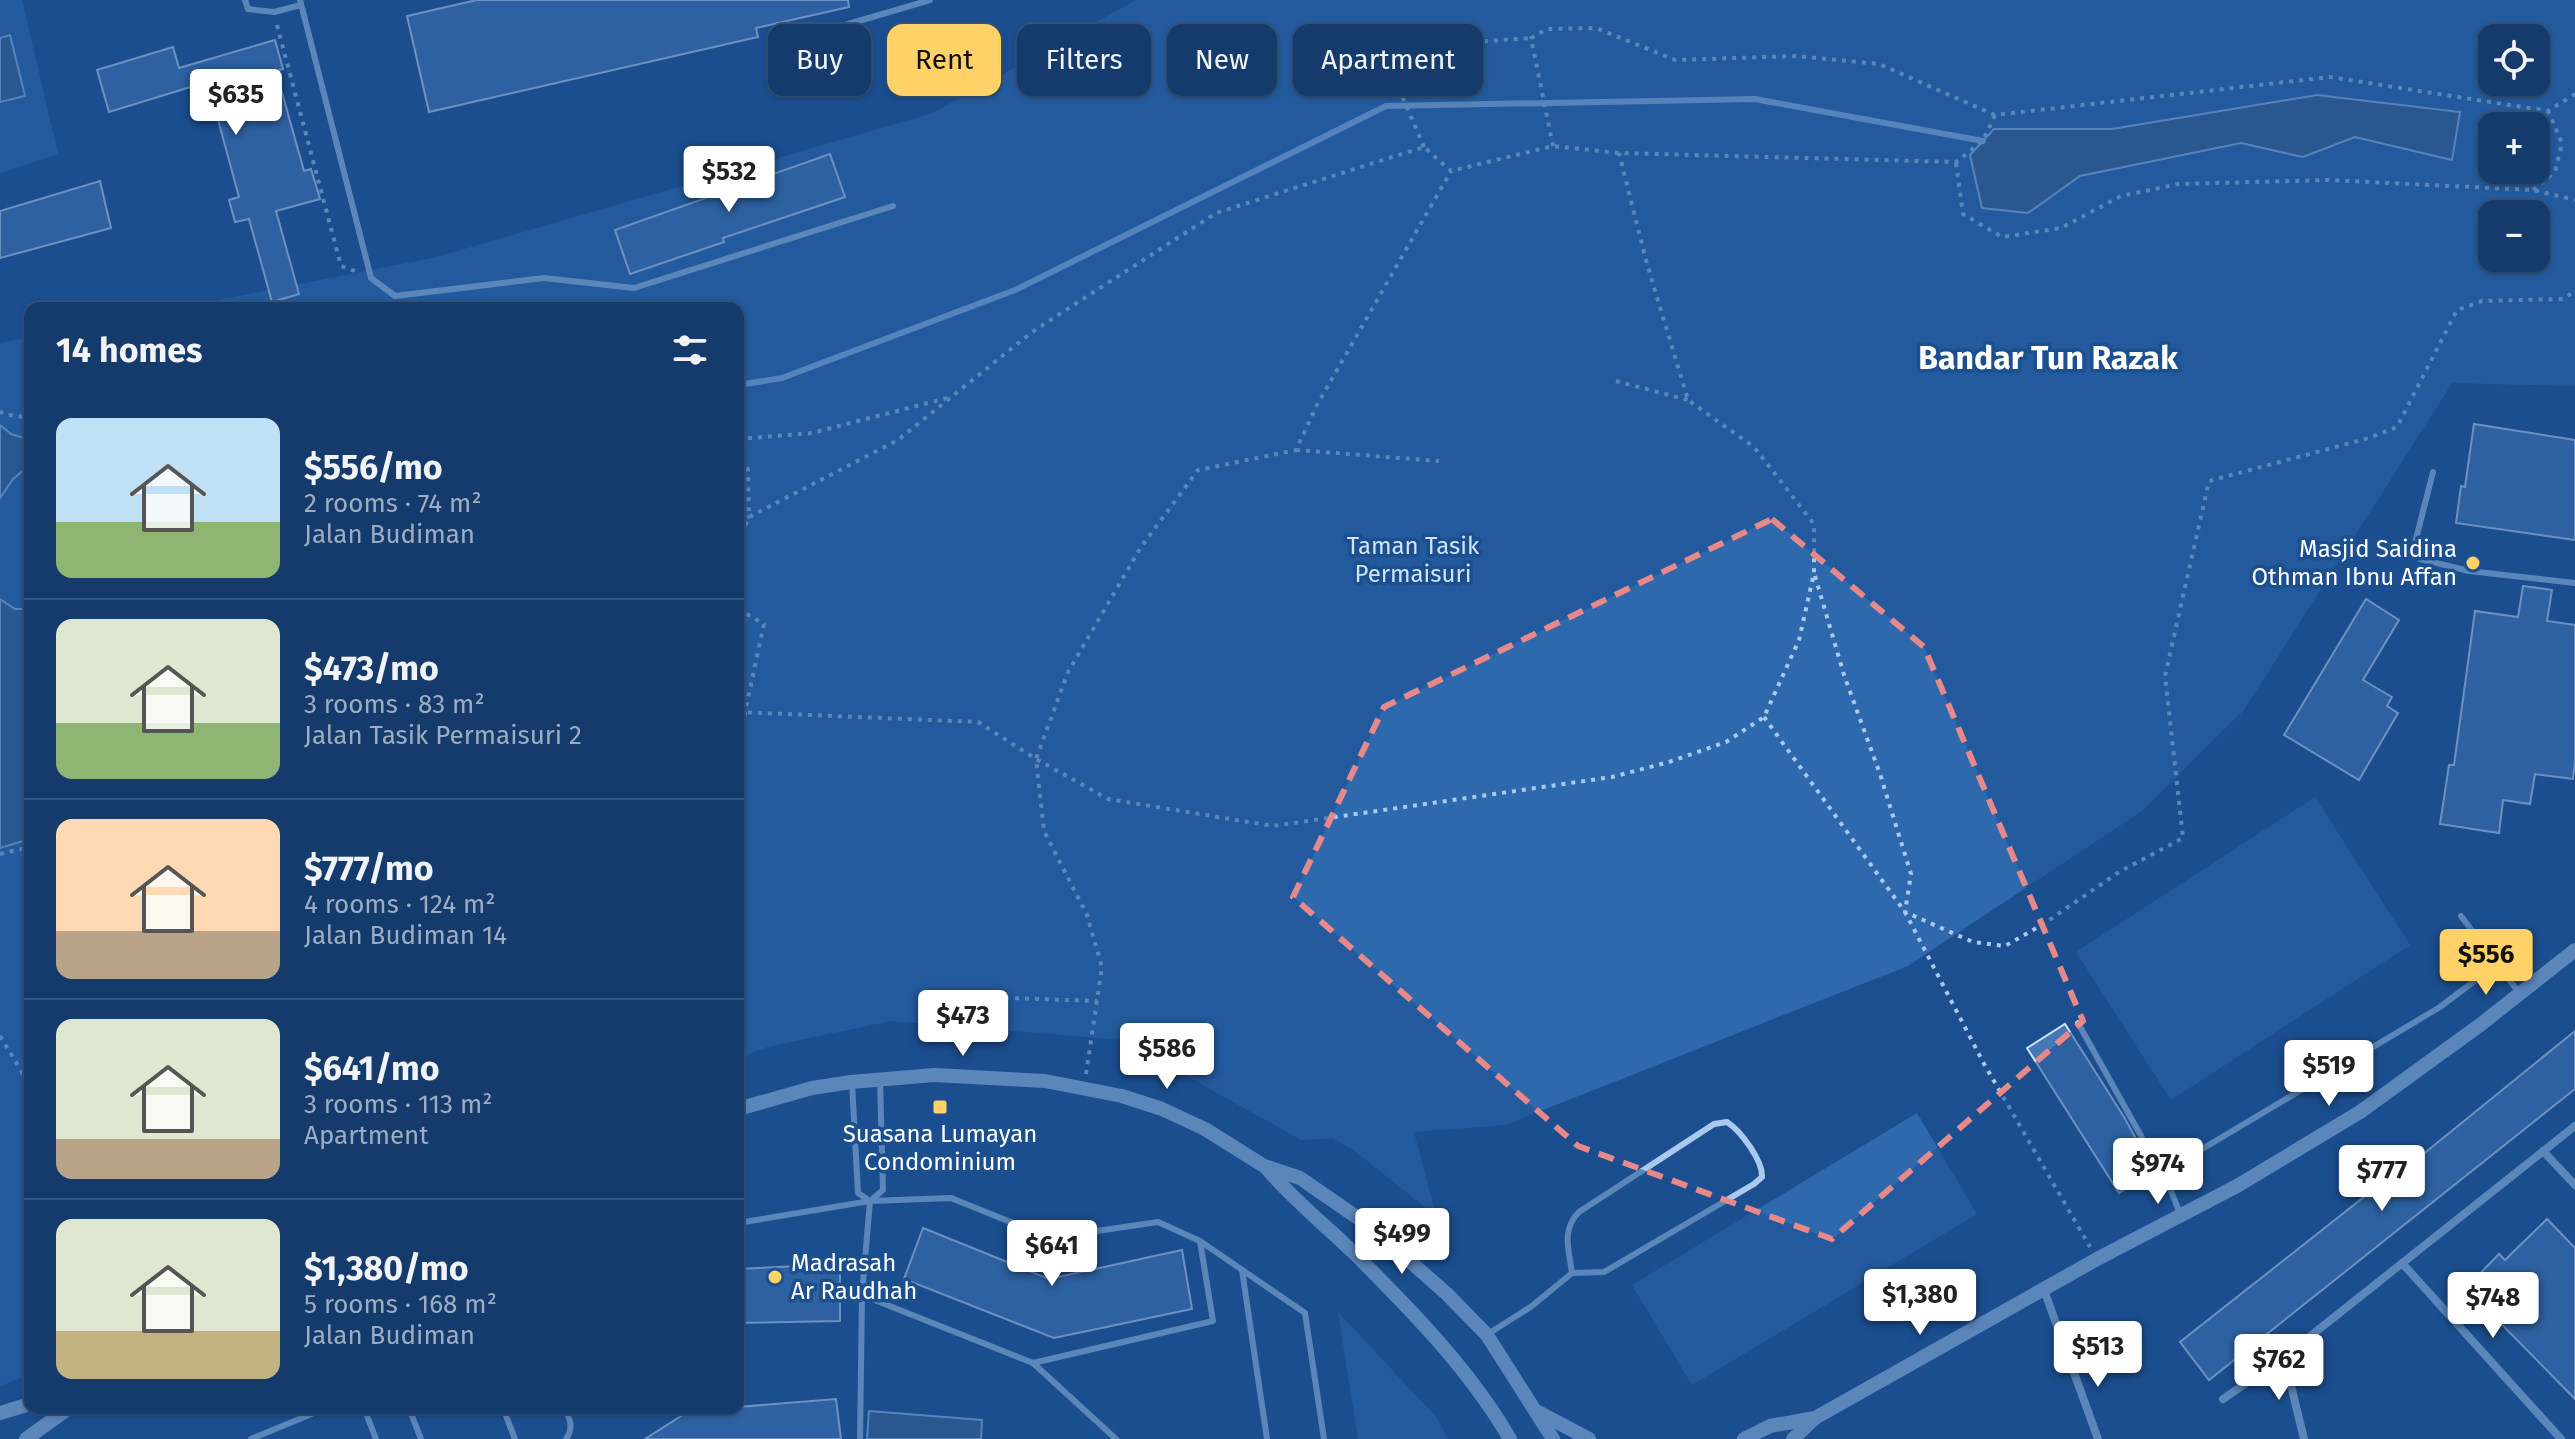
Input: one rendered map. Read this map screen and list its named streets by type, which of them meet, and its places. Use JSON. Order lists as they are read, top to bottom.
{
  "districts": ["Bandar Tun Razak"],
  "parks": ["Taman Tasik Permaisuri"],
  "places": {
    "other": ["Masjid Saidina Othman Ibnu Affan", "Madrasah Ar Raudhah"],
    "transit": ["Suasana Lumayan Condominium"]
  },
  "page": {
    "map_buttons": ["+", "−"],
    "chip": [
      "Buy",
      "Rent",
      "Filters",
      "New",
      "Apartment"
    ],
    "price": [
      "$635",
      "$532",
      "$556",
      "$473",
      "$586",
      "$519",
      "$974",
      "$777",
      "$499",
      "$641",
      "$1,380",
      "$748",
      "$513",
      "$762"
    ],
    "heading": "14 homes",
    "list": [
      {
        "name": "$556/mo",
        "note": "2 rooms · 74 m² · Jalan Budiman"
      },
      {
        "name": "$473/mo",
        "note": "3 rooms · 83 m² · Jalan Tasik Permaisuri 2"
      },
      {
        "name": "$777/mo",
        "note": "4 rooms · 124 m² · Jalan Budiman 14"
      },
      {
        "name": "$641/mo",
        "note": "3 rooms · 113 m² · Apartment"
      },
      {
        "name": "$1,380/mo",
        "note": "5 rooms · 168 m² · Jalan Budiman"
      }
    ]
  }
}
